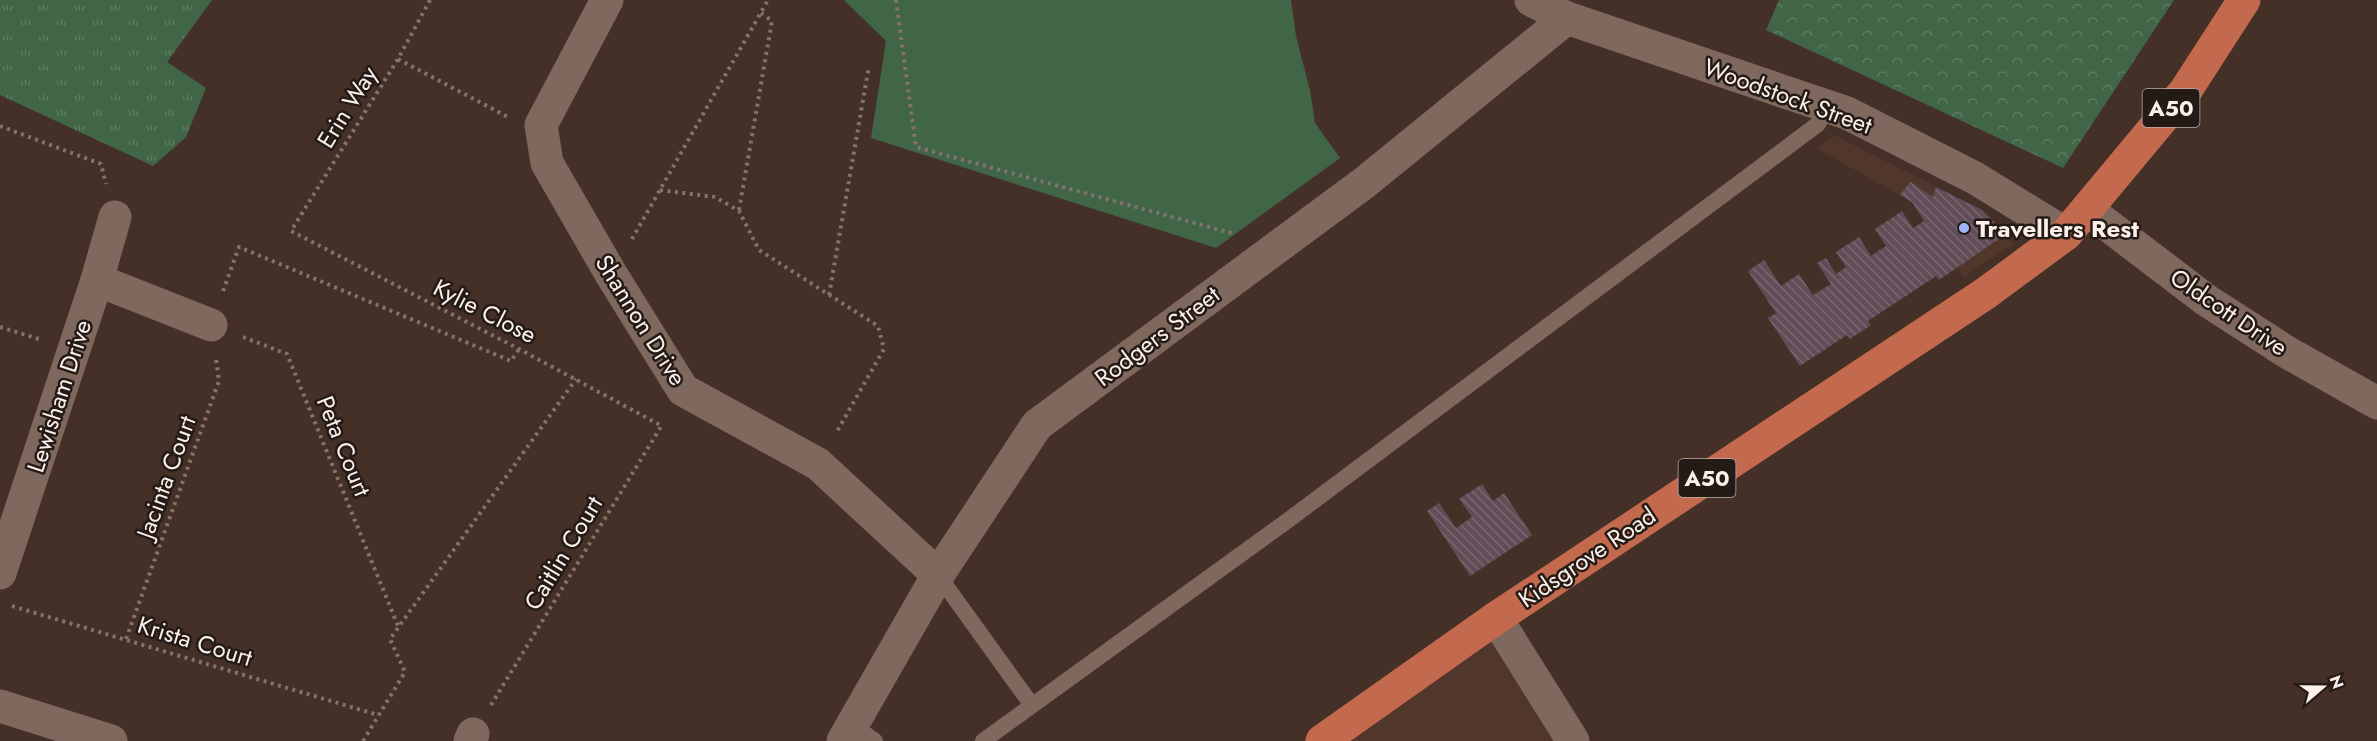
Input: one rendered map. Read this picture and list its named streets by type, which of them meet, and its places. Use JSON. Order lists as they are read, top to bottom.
{
  "streets": {
    "main road": ["A50", "Kidsgrove Road"],
    "street": [
      "Woodstock Street",
      "Oldcott Drive",
      "Shannon Drive",
      "Rodgers Street",
      "Lewisham Drive"
    ],
    "path": [
      "Erin Way",
      "Kylie Close",
      "Peta Court",
      "Jacinta Court",
      "Caitlin Court",
      "Krista Court"
    ]
  },
  "crossings": [
    ["Woodstock Street", "Rodgers Street"],
    ["Woodstock Street", "Kidsgrove Road"],
    ["Erin Way", "Kylie Close"],
    ["A50", "Oldcott Drive"],
    ["A50", "Kidsgrove Road"],
    ["Kylie Close", "Caitlin Court"],
    ["Oldcott Drive", "Kidsgrove Road"],
    ["Shannon Drive", "Rodgers Street"],
    ["Shannon Drive", "Caitlin Court"],
    ["Peta Court", "Jacinta Court"],
    ["Jacinta Court", "Krista Court"]
  ],
  "places": ["Travellers Rest"],
  "north": "right"
}
